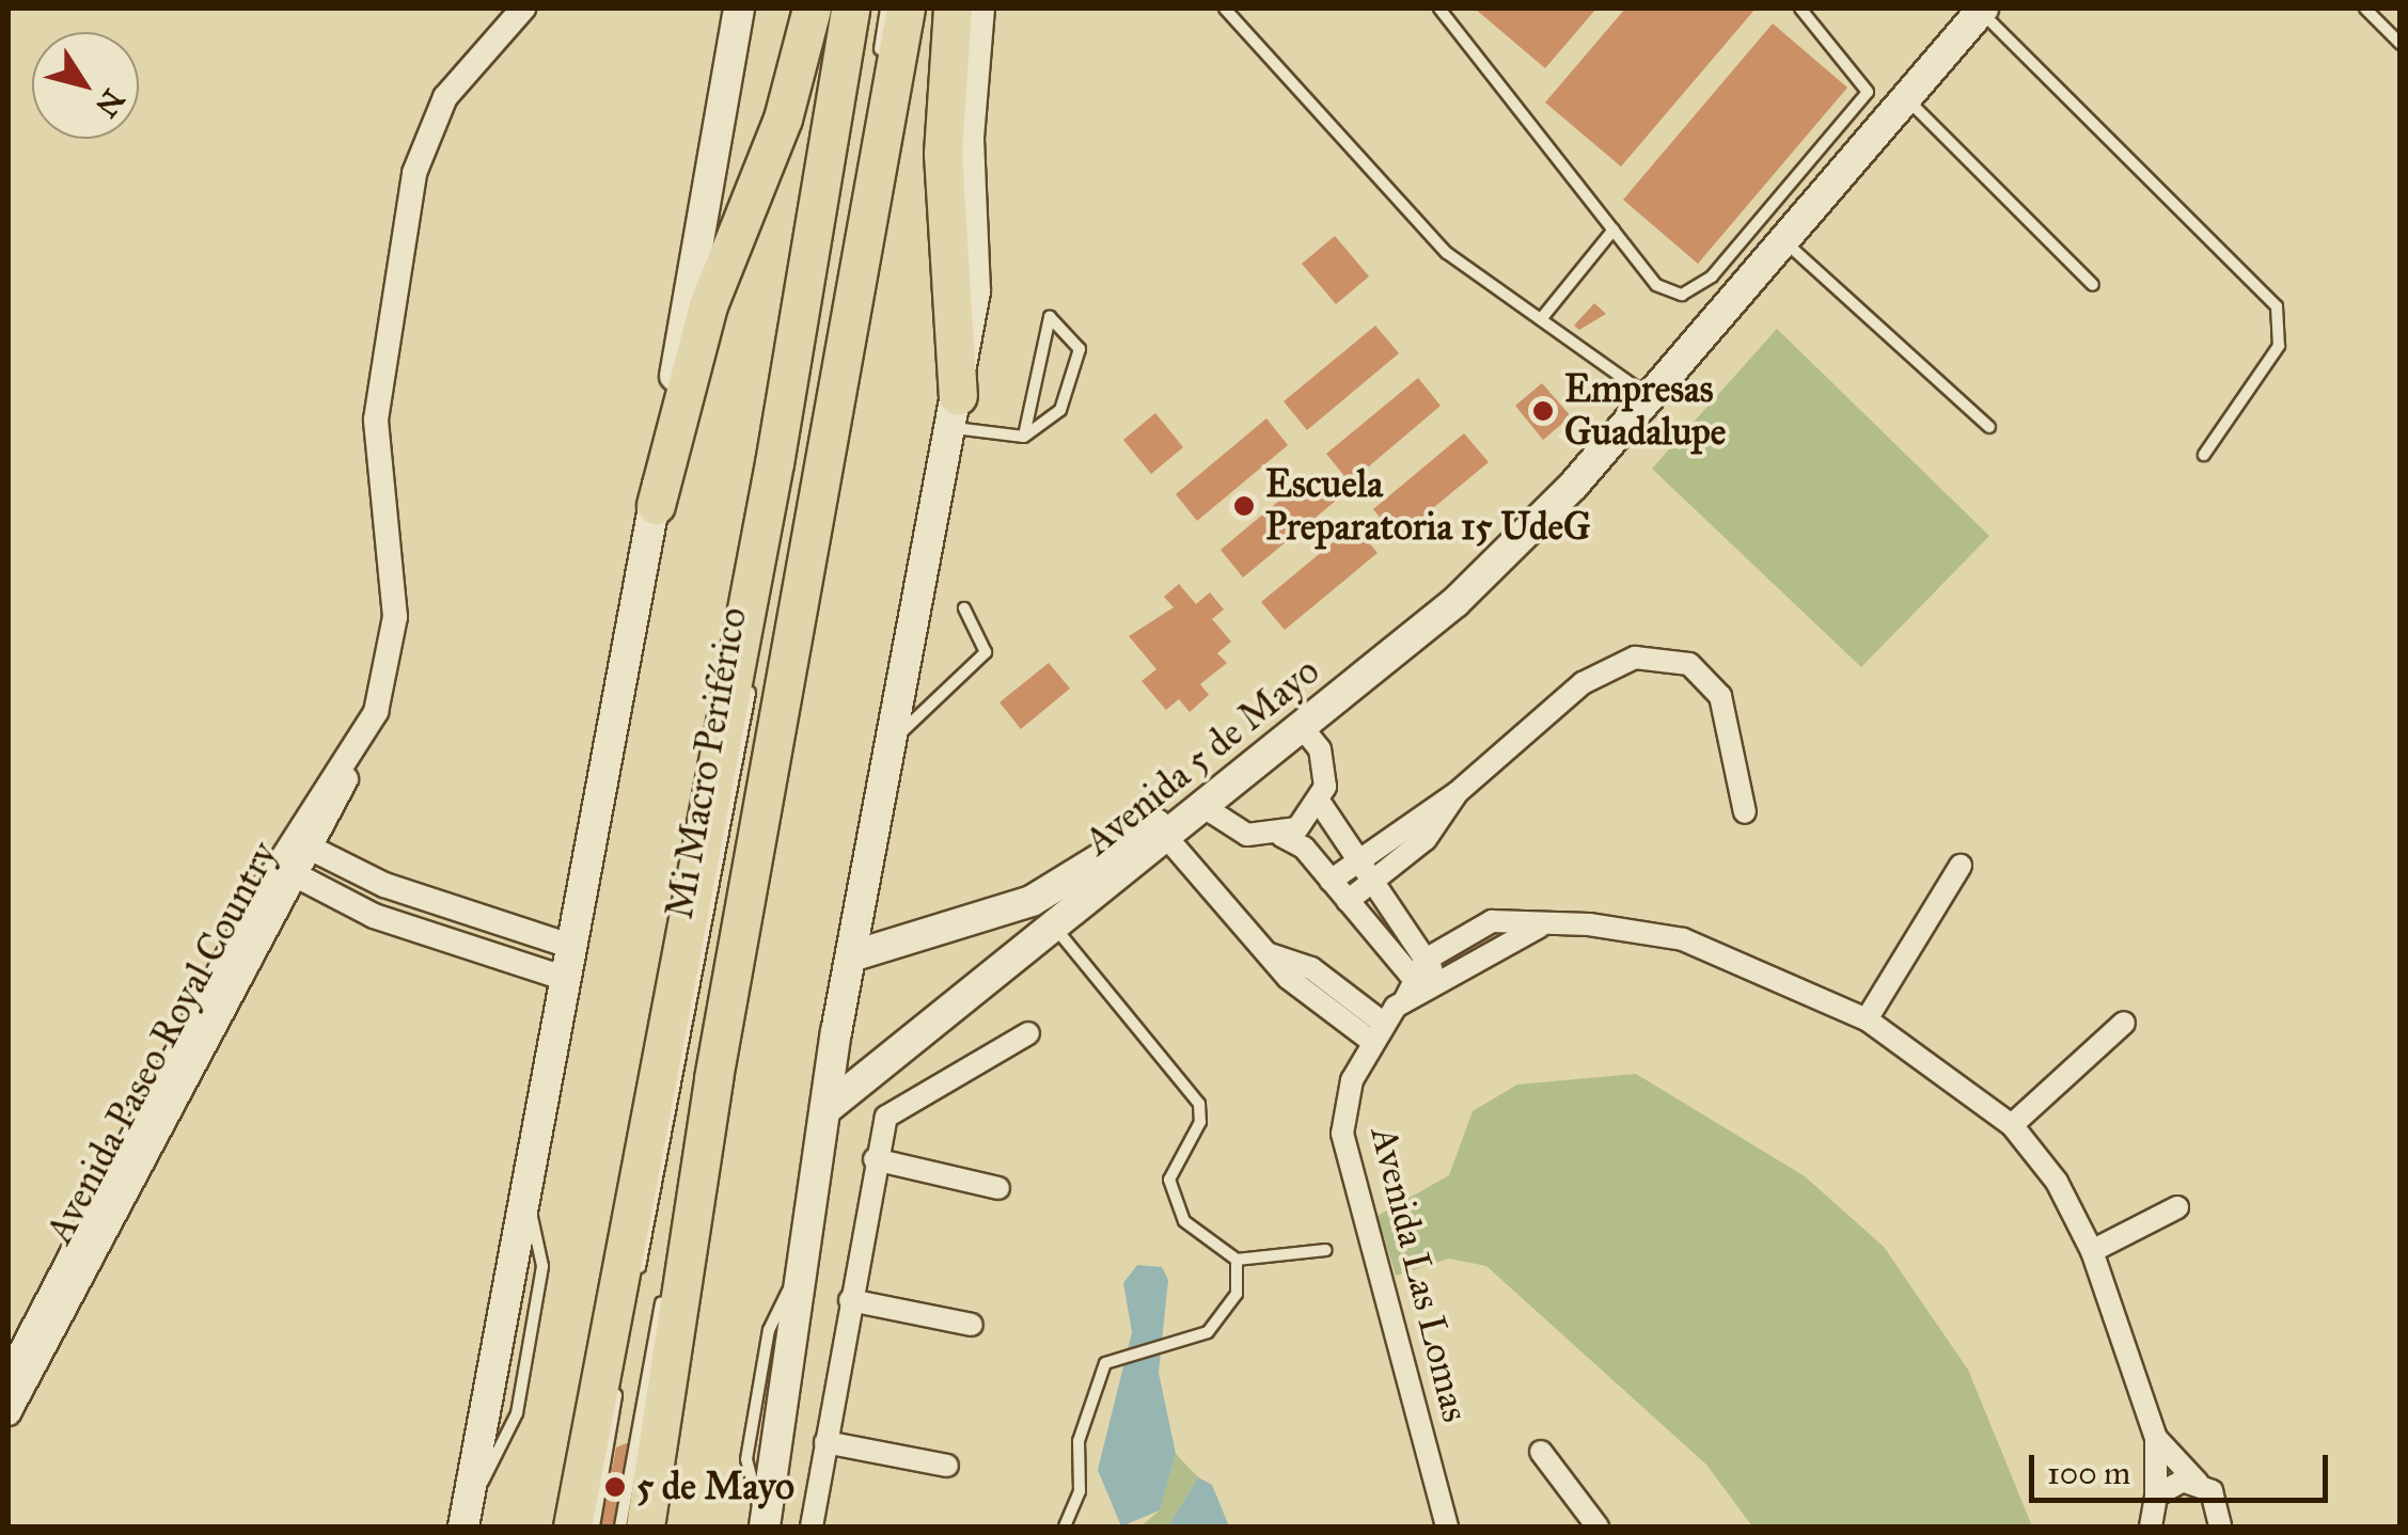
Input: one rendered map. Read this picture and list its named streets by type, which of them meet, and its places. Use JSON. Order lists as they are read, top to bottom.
{
  "streets": {
    "main road": ["Avenida 5 de Mayo"],
    "street": ["Avenida Paseo Royal Country", "Avenida Las Lomas"],
    "lane": ["Mi Macro Periférico"]
  },
  "places": ["Empresas Guadalupe", "Escuela Preparatoria 15 UdeG", "5 de Mayo"],
  "scale_bar": "100 m",
  "north": "bottom right"
}
